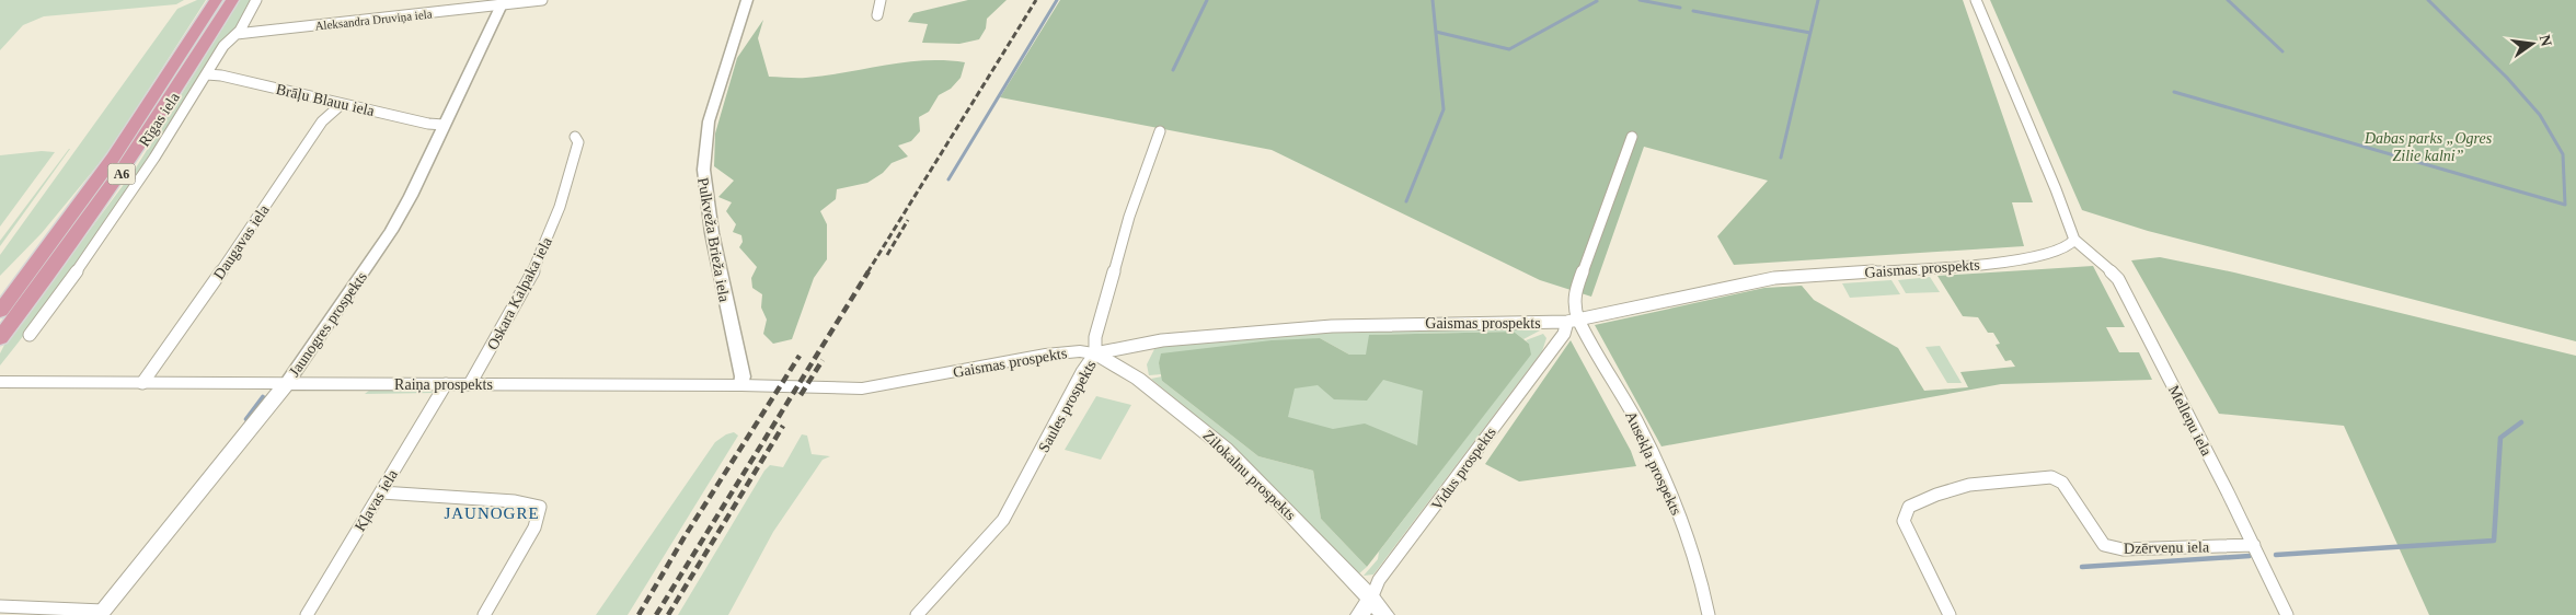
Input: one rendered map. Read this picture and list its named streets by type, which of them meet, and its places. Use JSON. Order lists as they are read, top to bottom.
{
  "streets": {
    "highway": ["Rīgas iela", "A6"],
    "main road": [
      "Gaismas prospekts",
      "Jaunogres prospekts",
      "Raiņa prospekts",
      "Vidus prospekts",
      "Zilokalnu prospekts"
    ],
    "street": [
      "Aleksandra Druviņa iela",
      "Brāļu Blauu iela",
      "Pulkveža Brieža iela",
      "Daugavas iela",
      "Oskara Kalpaka iela",
      "Saules prospekts",
      "Melleņu iela",
      "Ausekļa prospekts",
      "Kļavas iela",
      "Dzērveņu iela"
    ]
  },
  "crossings": [
    ["Aleksandra Druviņa iela", "Rīgas iela"],
    ["Aleksandra Druviņa iela", "Jaunogres prospekts"],
    ["Brāļu Blauu iela", "Rīgas iela"],
    ["Brāļu Blauu iela", "Daugavas iela"],
    ["Brāļu Blauu iela", "Jaunogres prospekts"],
    ["Pulkveža Brieža iela", "Raiņa prospekts"],
    ["Daugavas iela", "Raiņa prospekts"],
    ["Gaismas prospekts", "Raiņa prospekts"],
    ["Gaismas prospekts", "Saules prospekts"],
    ["Gaismas prospekts", "Melleņu iela"],
    ["Gaismas prospekts", "Ausekļa prospekts"],
    ["Gaismas prospekts", "Vidus prospekts"],
    ["Gaismas prospekts", "Zilokalnu prospekts"],
    ["Oskara Kalpaka iela", "Raiņa prospekts"],
    ["Jaunogres prospekts", "Raiņa prospekts"],
    ["Raiņa prospekts", "Kļavas iela"],
    ["Saules prospekts", "Zilokalnu prospekts"],
    ["Melleņu iela", "Dzērveņu iela"],
    ["Ausekļa prospekts", "Vidus prospekts"],
    ["Vidus prospekts", "Zilokalnu prospekts"]
  ],
  "districts": ["JAUNOGRE"],
  "parks": ["Dabas parks „Ogres Zilie kalni”"],
  "north": "right"
}
